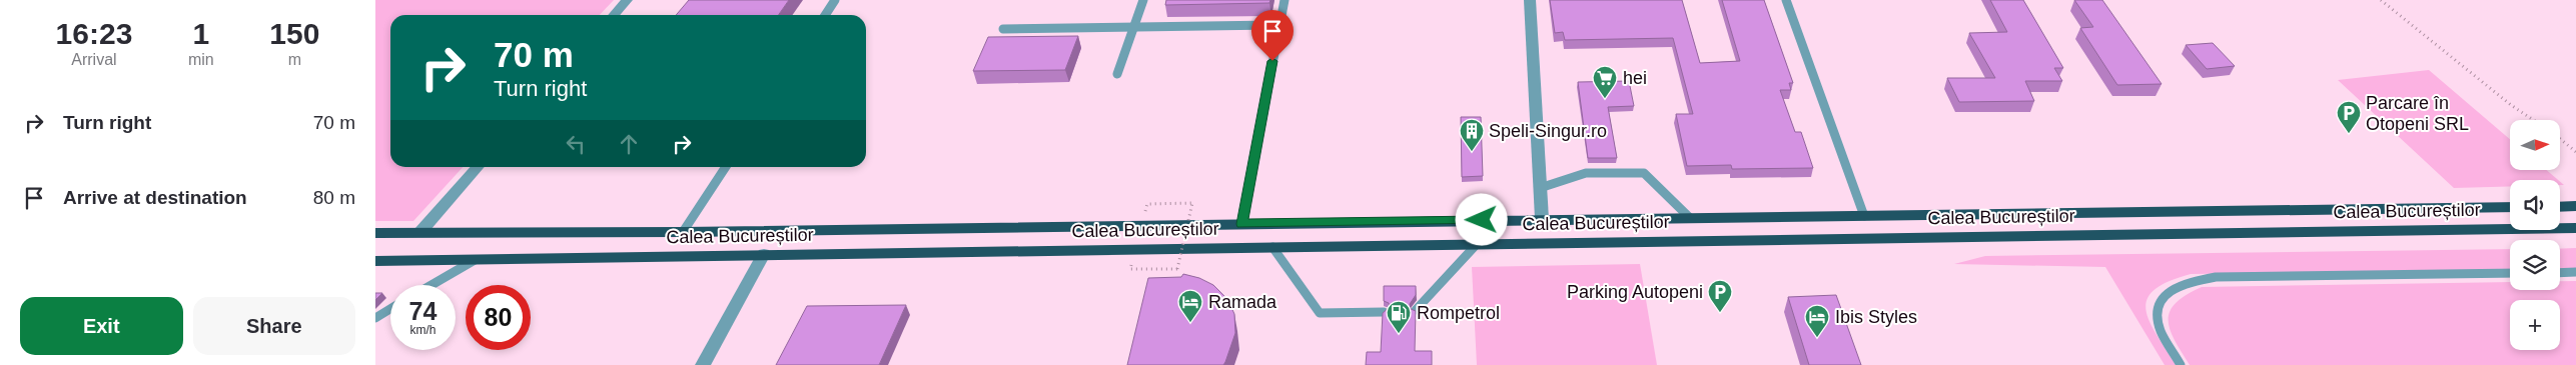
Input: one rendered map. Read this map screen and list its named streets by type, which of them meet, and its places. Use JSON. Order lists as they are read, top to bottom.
{
  "streets": {
    "highway": ["Calea Bucureștilor"]
  },
  "places": {
    "supermarket": ["hei"],
    "parking": ["Parcare în Otopeni SRL", "Parking Autopeni"],
    "building": ["Speli-Singur.ro"],
    "hotel": ["Ramada", "Ibis Styles"],
    "fuel station": ["Rompetrol"]
  },
  "north": "right",
  "page": {
    "eta": [
      "16:23",
      "Arrival",
      "1",
      "min",
      "150",
      "m"
    ],
    "turn": ["70 m", "Turn right"],
    "list": [
      {
        "name": "Turn right",
        "value": "70 m"
      },
      {
        "name": "Arrive at destination",
        "value": "80 m"
      }
    ],
    "map_buttons": "+",
    "speed": "74 km/h",
    "limit": "80",
    "buttons": ["Exit", "Share"]
  }
}
